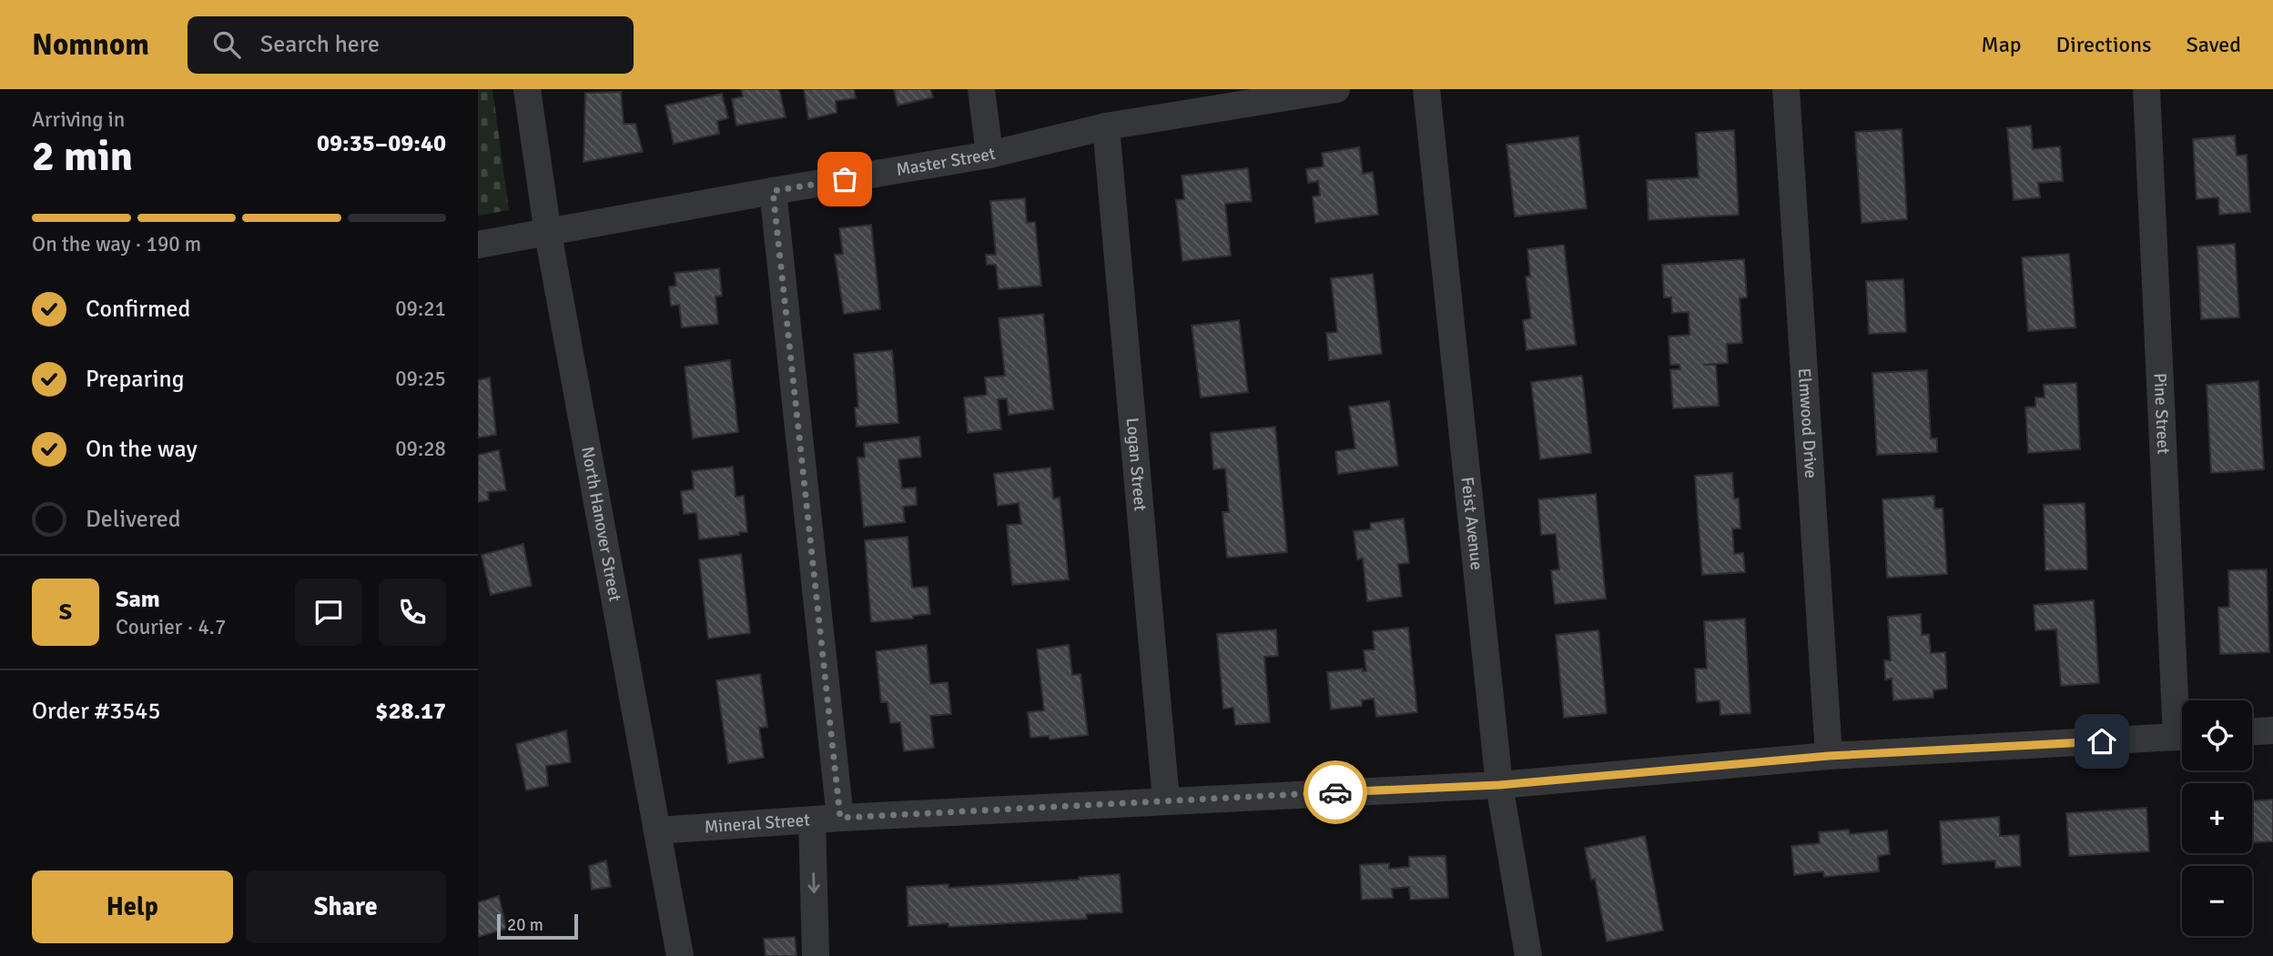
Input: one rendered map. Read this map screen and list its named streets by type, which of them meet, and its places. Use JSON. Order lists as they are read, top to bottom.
{
  "streets": {
    "street": [
      "Master Street",
      "Pine Street",
      "Elmwood Drive",
      "Logan Street",
      "North Hanover Street",
      "Feist Avenue",
      "Mineral Street"
    ]
  },
  "crossings": [
    ["Master Street", "Logan Street"],
    ["Master Street", "North Hanover Street"],
    ["Elmwood Drive", "Mineral Street"],
    ["Logan Street", "Mineral Street"],
    ["North Hanover Street", "Mineral Street"],
    ["Feist Avenue", "Mineral Street"]
  ],
  "scale_bar": "20 m",
  "page": {
    "header": "Nomnom",
    "search": "Search here",
    "nav": ["Map", "Directions", "Saved"],
    "heading": ["2 min", "Arriving in", "09:35–09:40"],
    "panel": [
      "Sam",
      "Courier · 4.7",
      "Order #3545",
      "$28.17"
    ],
    "bar": "On the way · 190 m",
    "list": [
      ["Confirmed", "09:21"],
      ["Preparing", "09:25"],
      ["On the way", "09:28"],
      "Delivered"
    ],
    "round": "S",
    "map_buttons": ["+", "−"],
    "buttons": ["Help", "Share"],
    "scale": "20 m"
  }
}
